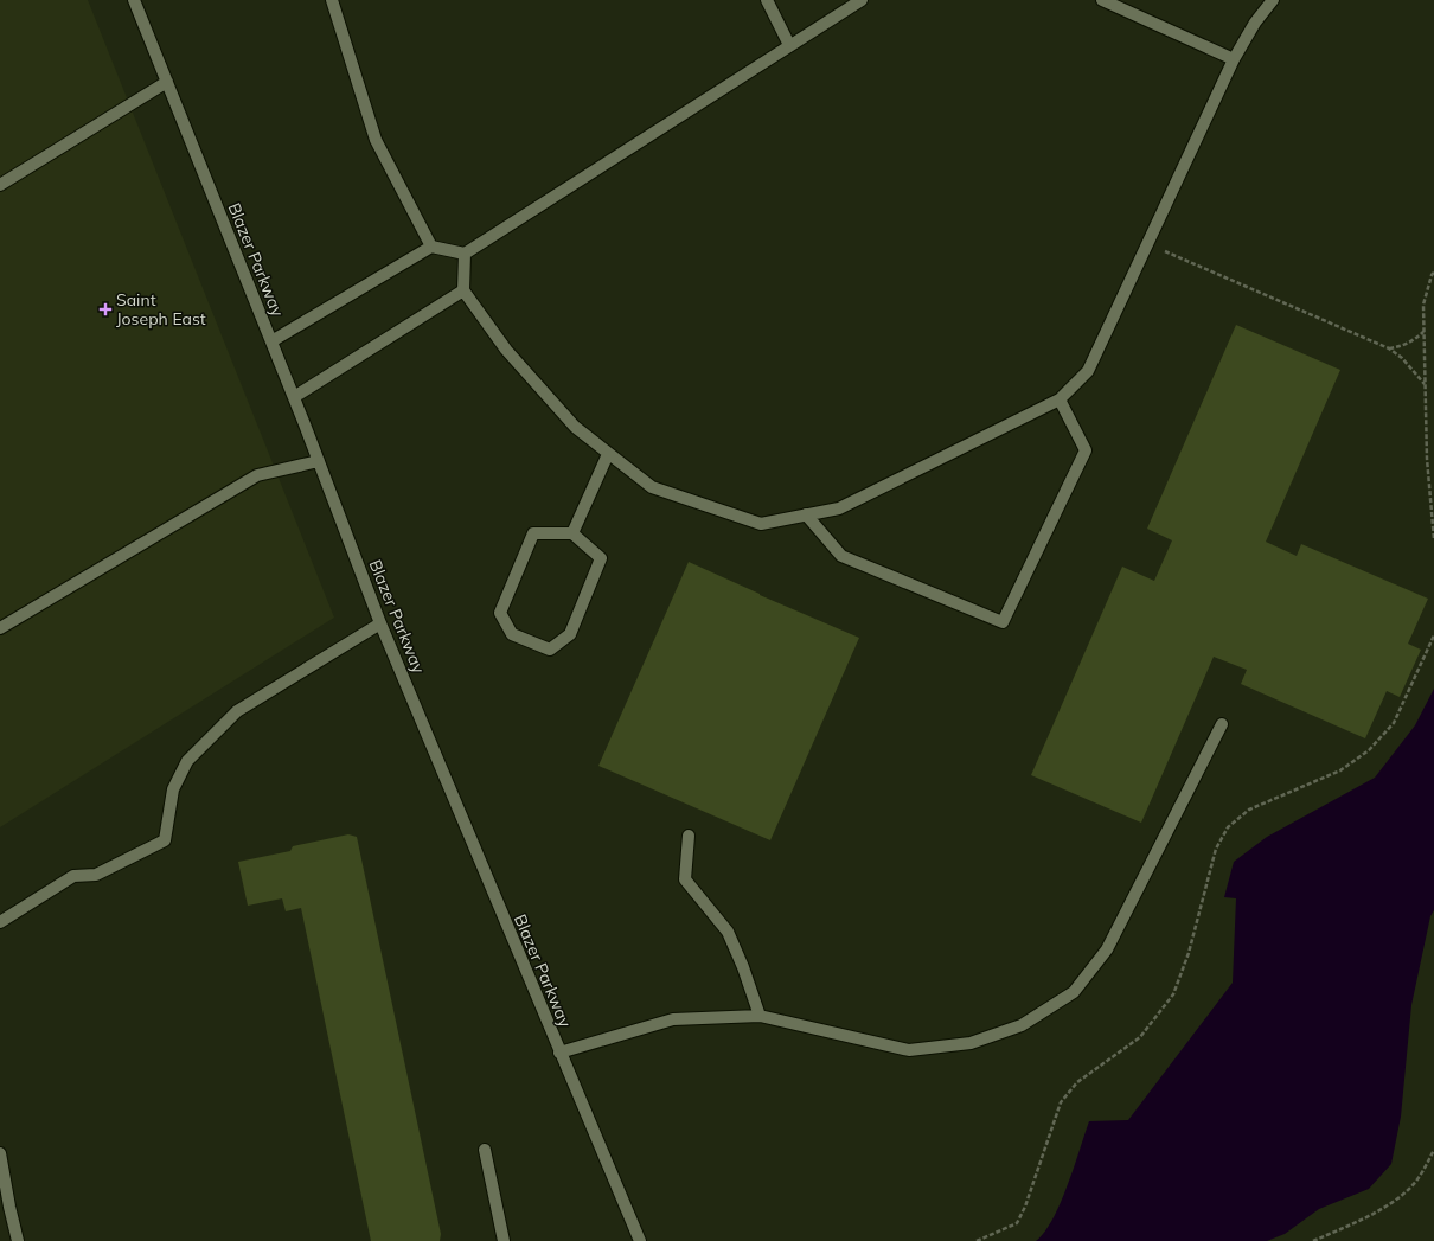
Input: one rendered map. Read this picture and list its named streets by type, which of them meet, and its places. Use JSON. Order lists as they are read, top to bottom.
{
  "streets": {
    "street": ["Blazer Parkway"]
  },
  "places": {
    "health": ["Saint Joseph East"]
  }
}
